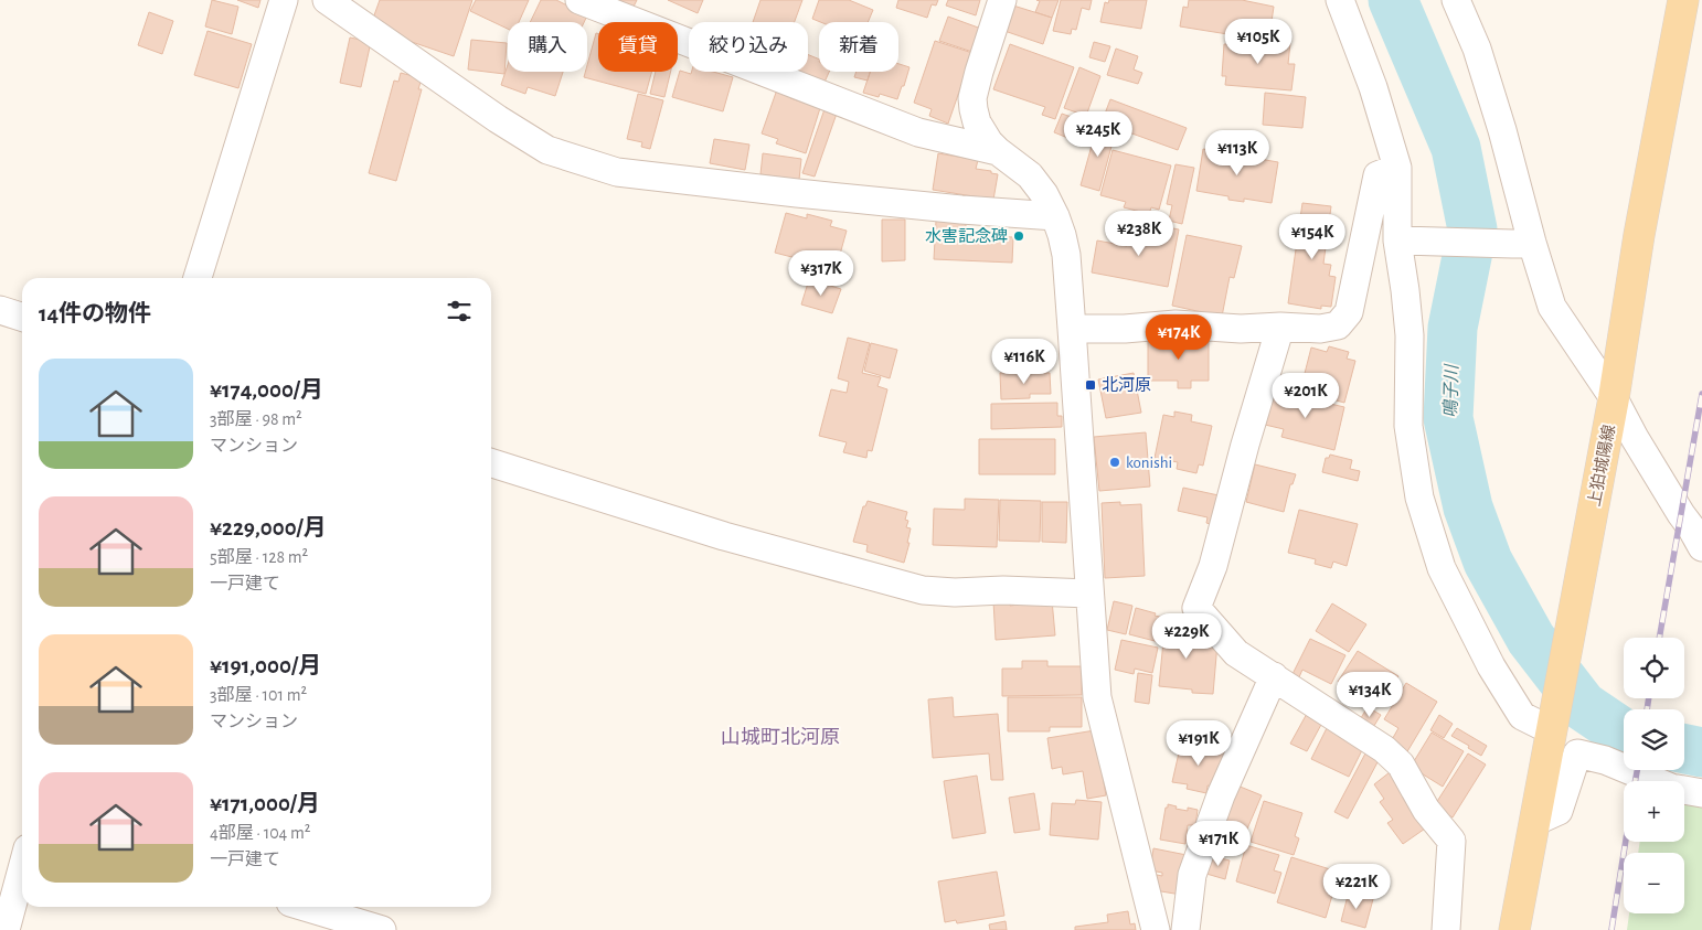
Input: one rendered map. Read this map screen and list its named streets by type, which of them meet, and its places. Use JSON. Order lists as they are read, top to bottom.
{
  "streets": {
    "main road": ["上狛城陽線"]
  },
  "districts": ["山城町北河原"],
  "water": ["鳴子川"],
  "places": {
    "other": ["水害記念碑", "konishi"],
    "transit": ["北河原"]
  },
  "page": {
    "price": [
      "¥105K",
      "¥245K",
      "¥113K",
      "¥238K",
      "¥154K",
      "¥317K",
      "¥174K",
      "¥116K",
      "¥201K",
      "¥229K",
      "¥134K",
      "¥191K",
      "¥171K",
      "¥221K"
    ],
    "chip": [
      "購入",
      "賃貸",
      "絞り込み",
      "新着"
    ],
    "heading": "14件の物件",
    "list": [
      {
        "name": "¥174,000/月",
        "note": "3部屋 · 98 m² · マンション"
      },
      {
        "name": "¥229,000/月",
        "note": "5部屋 · 128 m² · 一戸建て"
      },
      {
        "name": "¥191,000/月",
        "note": "3部屋 · 101 m² · マンション"
      },
      {
        "name": "¥171,000/月",
        "note": "4部屋 · 104 m² · 一戸建て"
      }
    ],
    "map_buttons": ["+", "−"]
  }
}
